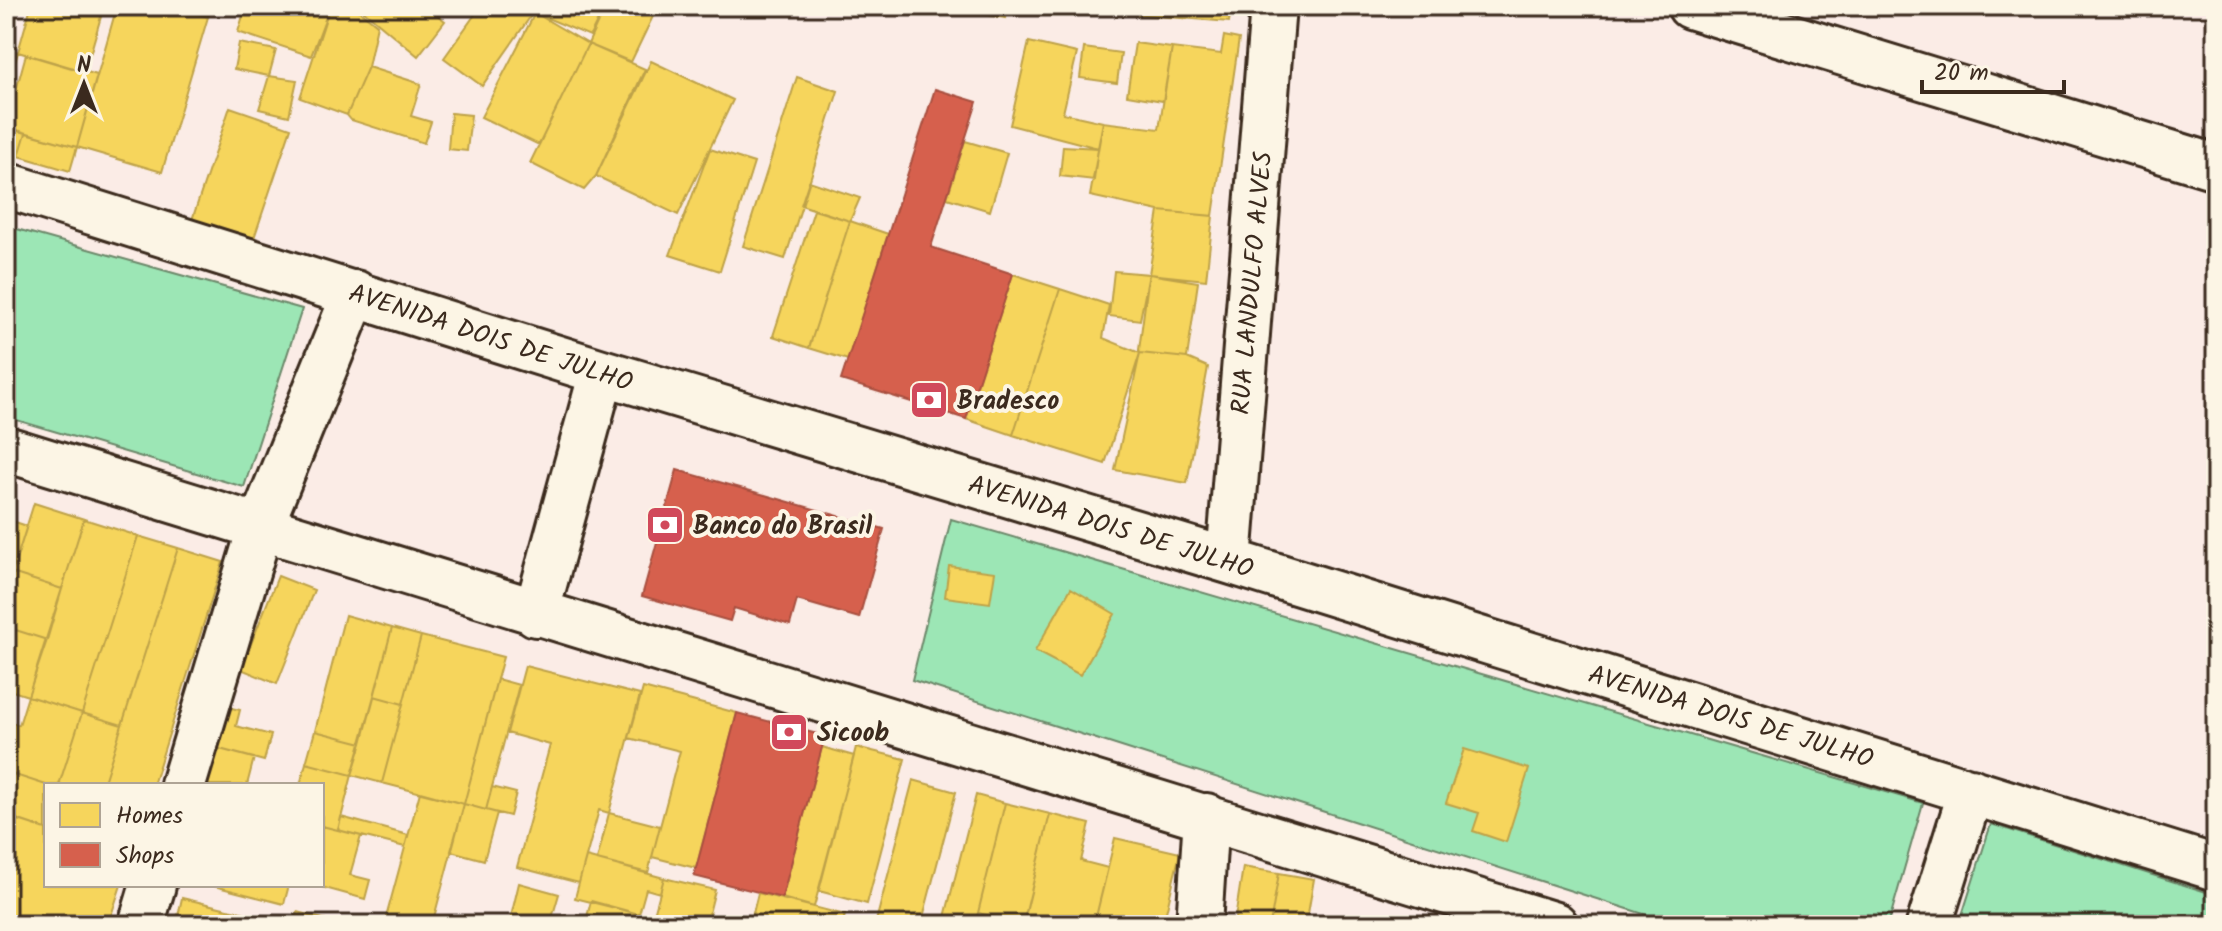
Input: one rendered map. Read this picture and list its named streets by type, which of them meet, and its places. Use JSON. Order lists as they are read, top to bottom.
{
  "streets": {
    "street": ["RUA LANDULFO ALVES", "AVENIDA DOIS DE JULHO"]
  },
  "crossings": [
    ["RUA LANDULFO ALVES", "AVENIDA DOIS DE JULHO"]
  ],
  "places": {
    "bank": ["Bradesco", "Banco do Brasil", "Sicoob"]
  },
  "legend": ["Homes", "Shops"],
  "scale_bar": "20 m",
  "north": "top"
}
